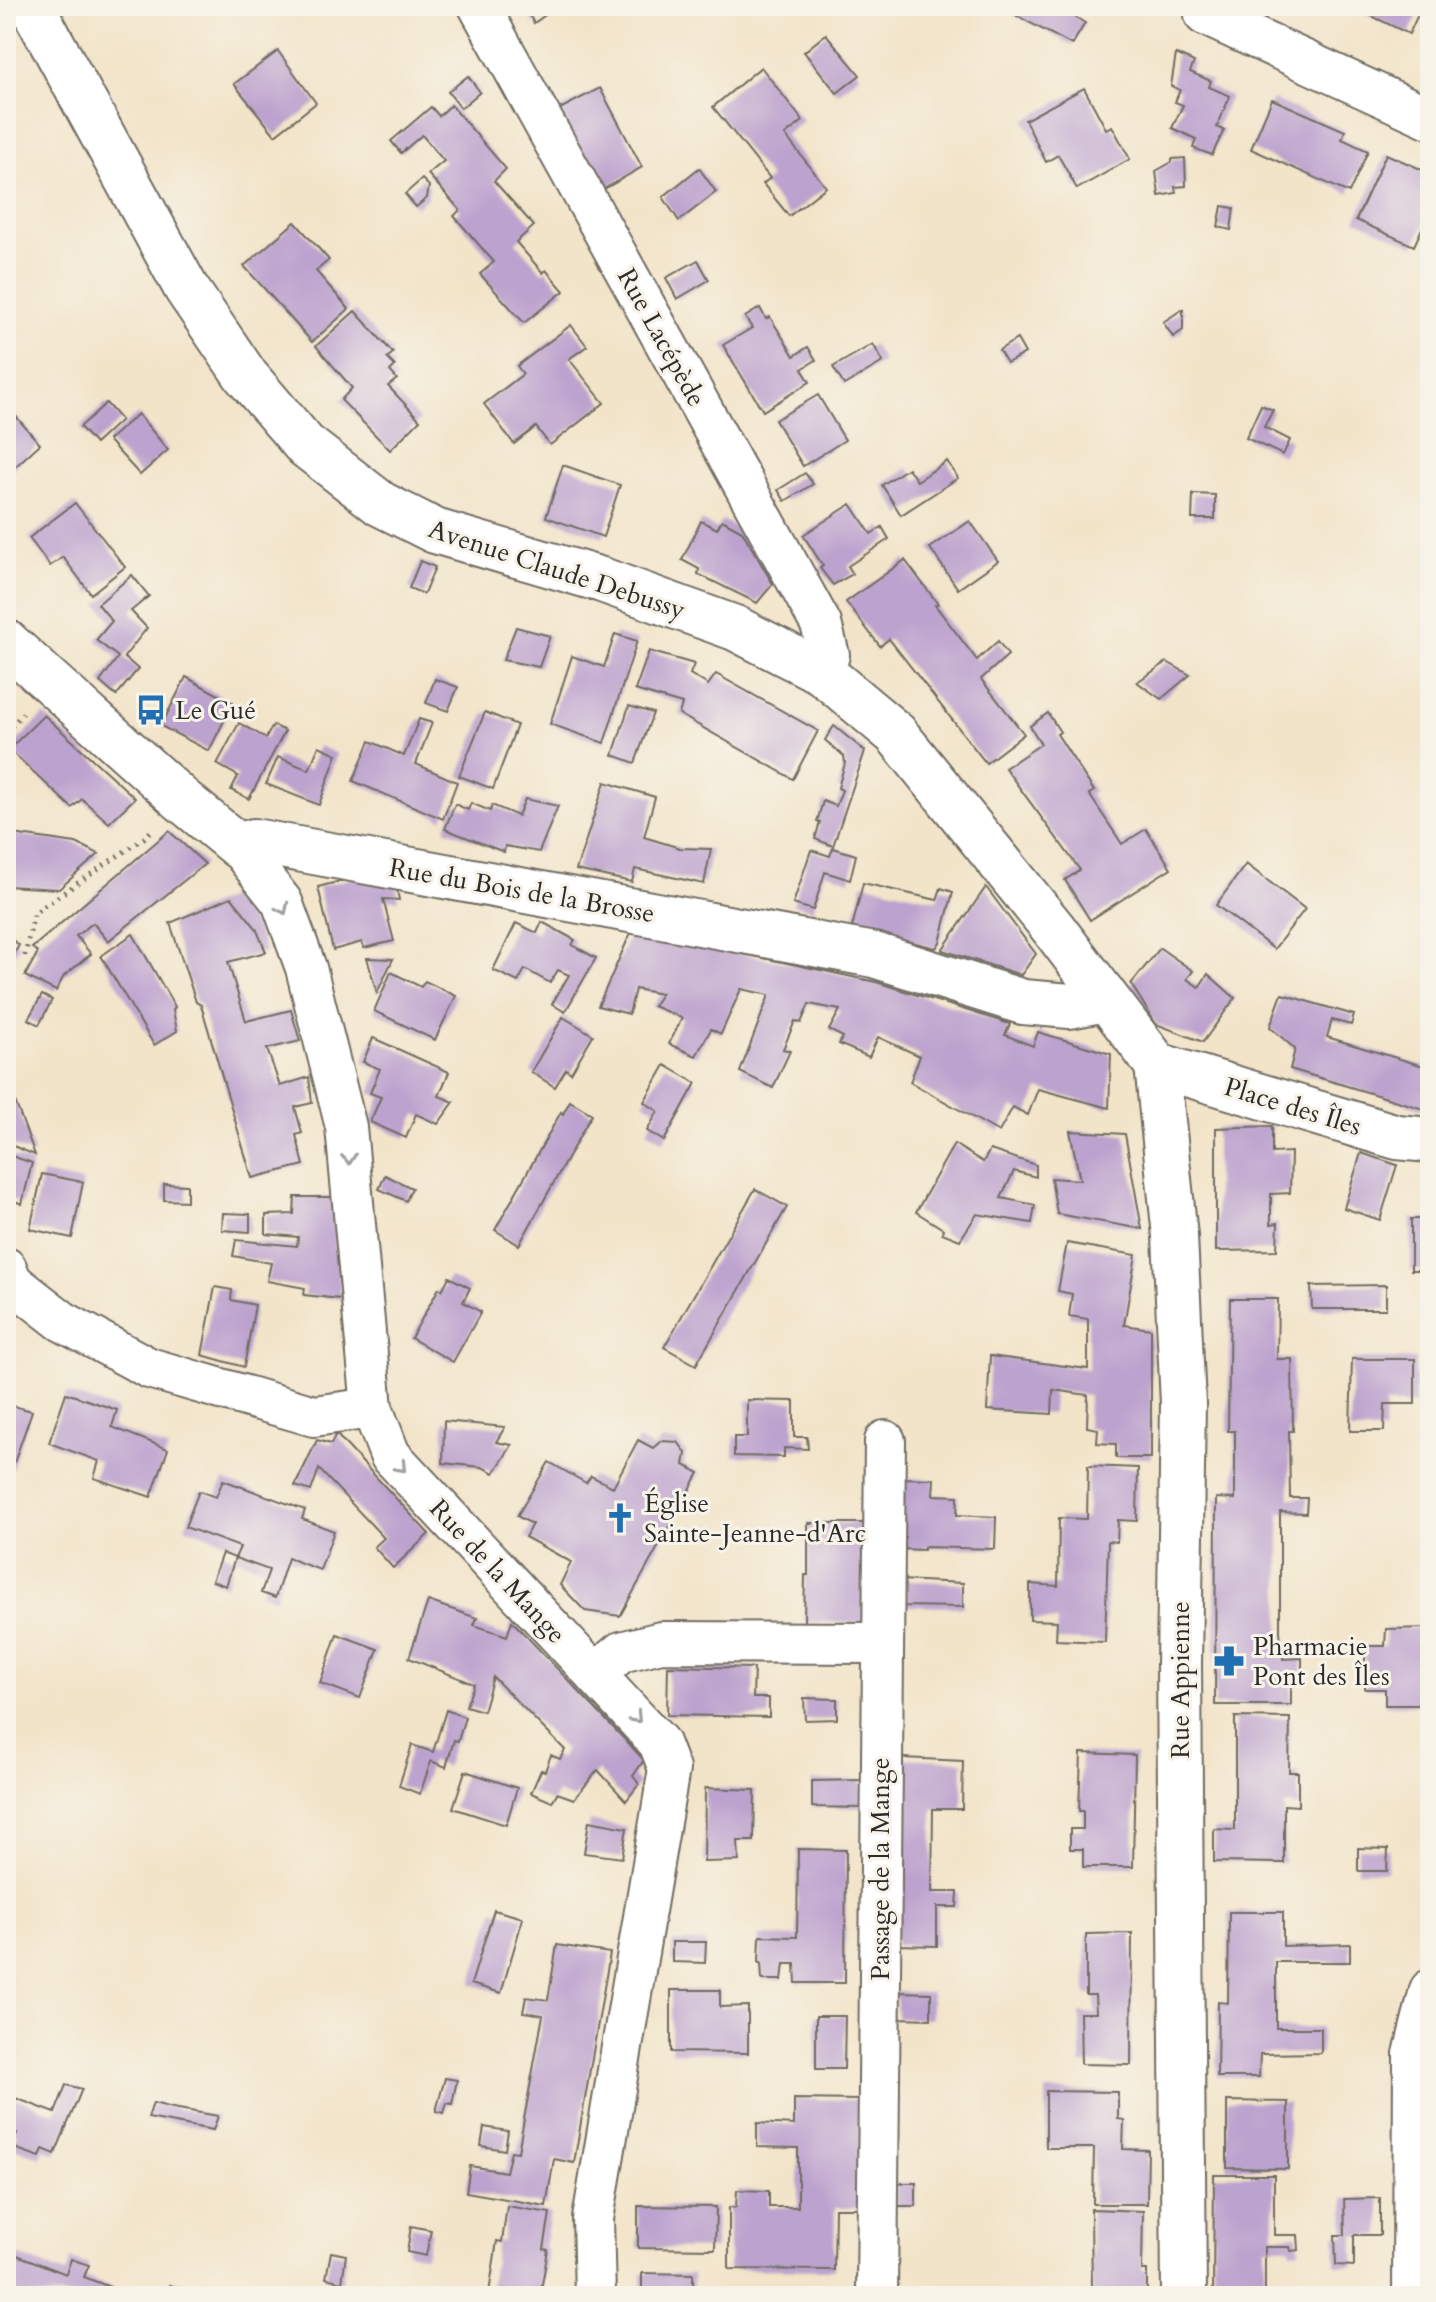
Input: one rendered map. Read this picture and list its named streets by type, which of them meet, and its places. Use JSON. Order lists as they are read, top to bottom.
{
  "streets": {
    "main road": [
      "Avenue Claude Debussy",
      "Rue du Bois de la Brosse",
      "Place des Îles",
      "Rue Appienne"
    ],
    "street": ["Rue Lacépède", "Rue de la Mange", "Passage de la Mange"]
  },
  "crossings": [
    ["Rue Lacépède", "Avenue Claude Debussy"],
    ["Avenue Claude Debussy", "Rue du Bois de la Brosse"],
    ["Avenue Claude Debussy", "Place des Îles"],
    ["Avenue Claude Debussy", "Rue Appienne"],
    ["Rue du Bois de la Brosse", "Rue de la Mange"],
    ["Place des Îles", "Rue Appienne"]
  ],
  "one_way": ["Rue de la Mange"],
  "places": {
    "bus stop": ["Le Gué"],
    "church": ["Église Sainte-Jeanne-d'Arc"],
    "pharmacy": ["Pharmacie Pont des Îles"]
  }
}
